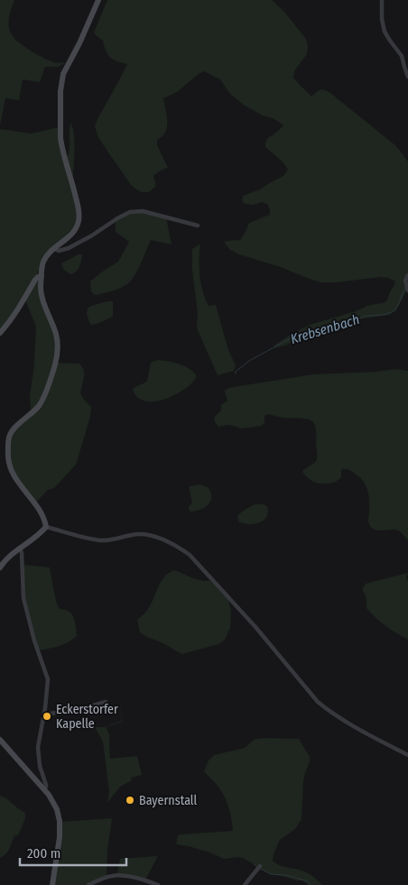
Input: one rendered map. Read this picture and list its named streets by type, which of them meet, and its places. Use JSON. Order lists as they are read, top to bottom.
{
  "water": ["Krebsenbach"],
  "places": ["Eckerstorfer Kapelle", "Bayernstall"],
  "scale_bar": "200 m"
}
